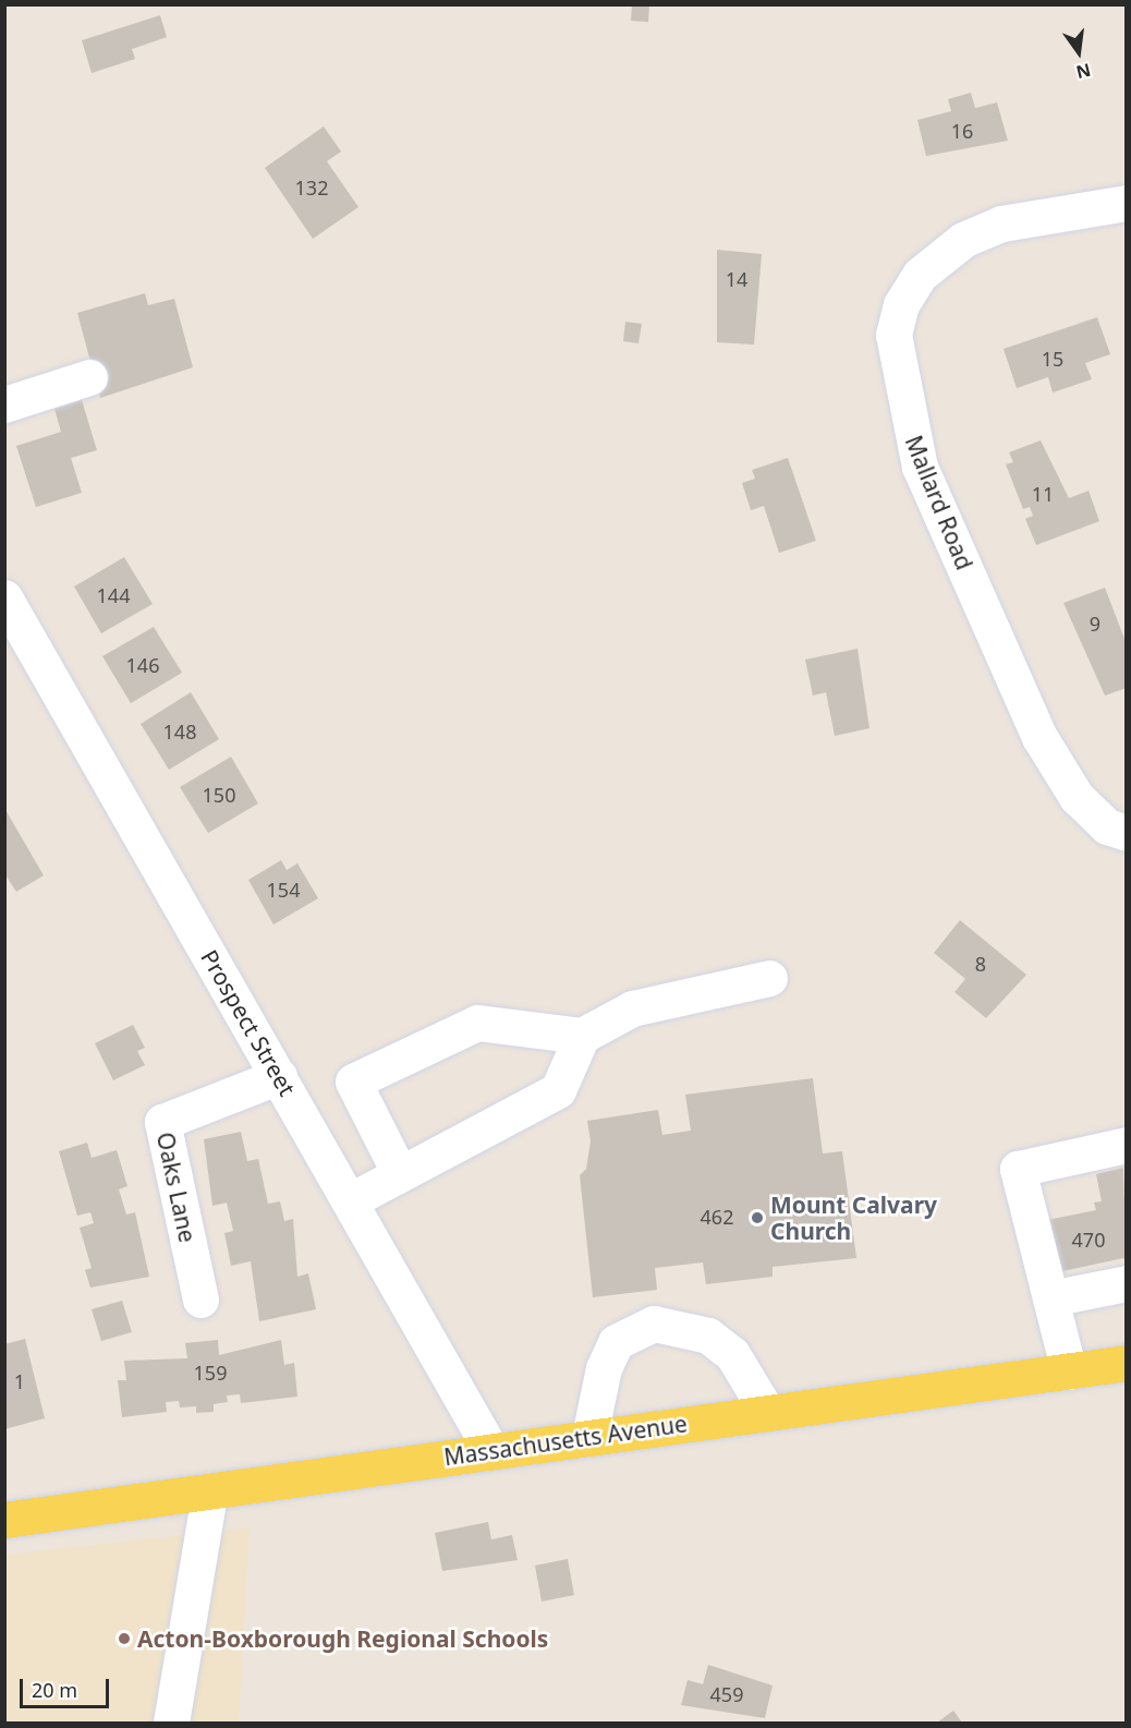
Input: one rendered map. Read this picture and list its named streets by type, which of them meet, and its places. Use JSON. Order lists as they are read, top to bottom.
{
  "streets": {
    "main road": ["Massachusetts Avenue"],
    "street": ["Mallard Road", "Prospect Street", "Oaks Lane"]
  },
  "crossings": [
    ["Prospect Street", "Oaks Lane"],
    ["Prospect Street", "Massachusetts Avenue"]
  ],
  "places": ["Mount Calvary Church", "Acton-Boxborough Regional Schools"],
  "house_numbers": [
    "16",
    "132",
    "14",
    "15",
    "11",
    "144",
    "9",
    "146",
    "148",
    "150",
    "154",
    "8",
    "462",
    "470",
    "159",
    "1",
    "459"
  ],
  "scale_bar": "20 m",
  "north": "bottom"
}
